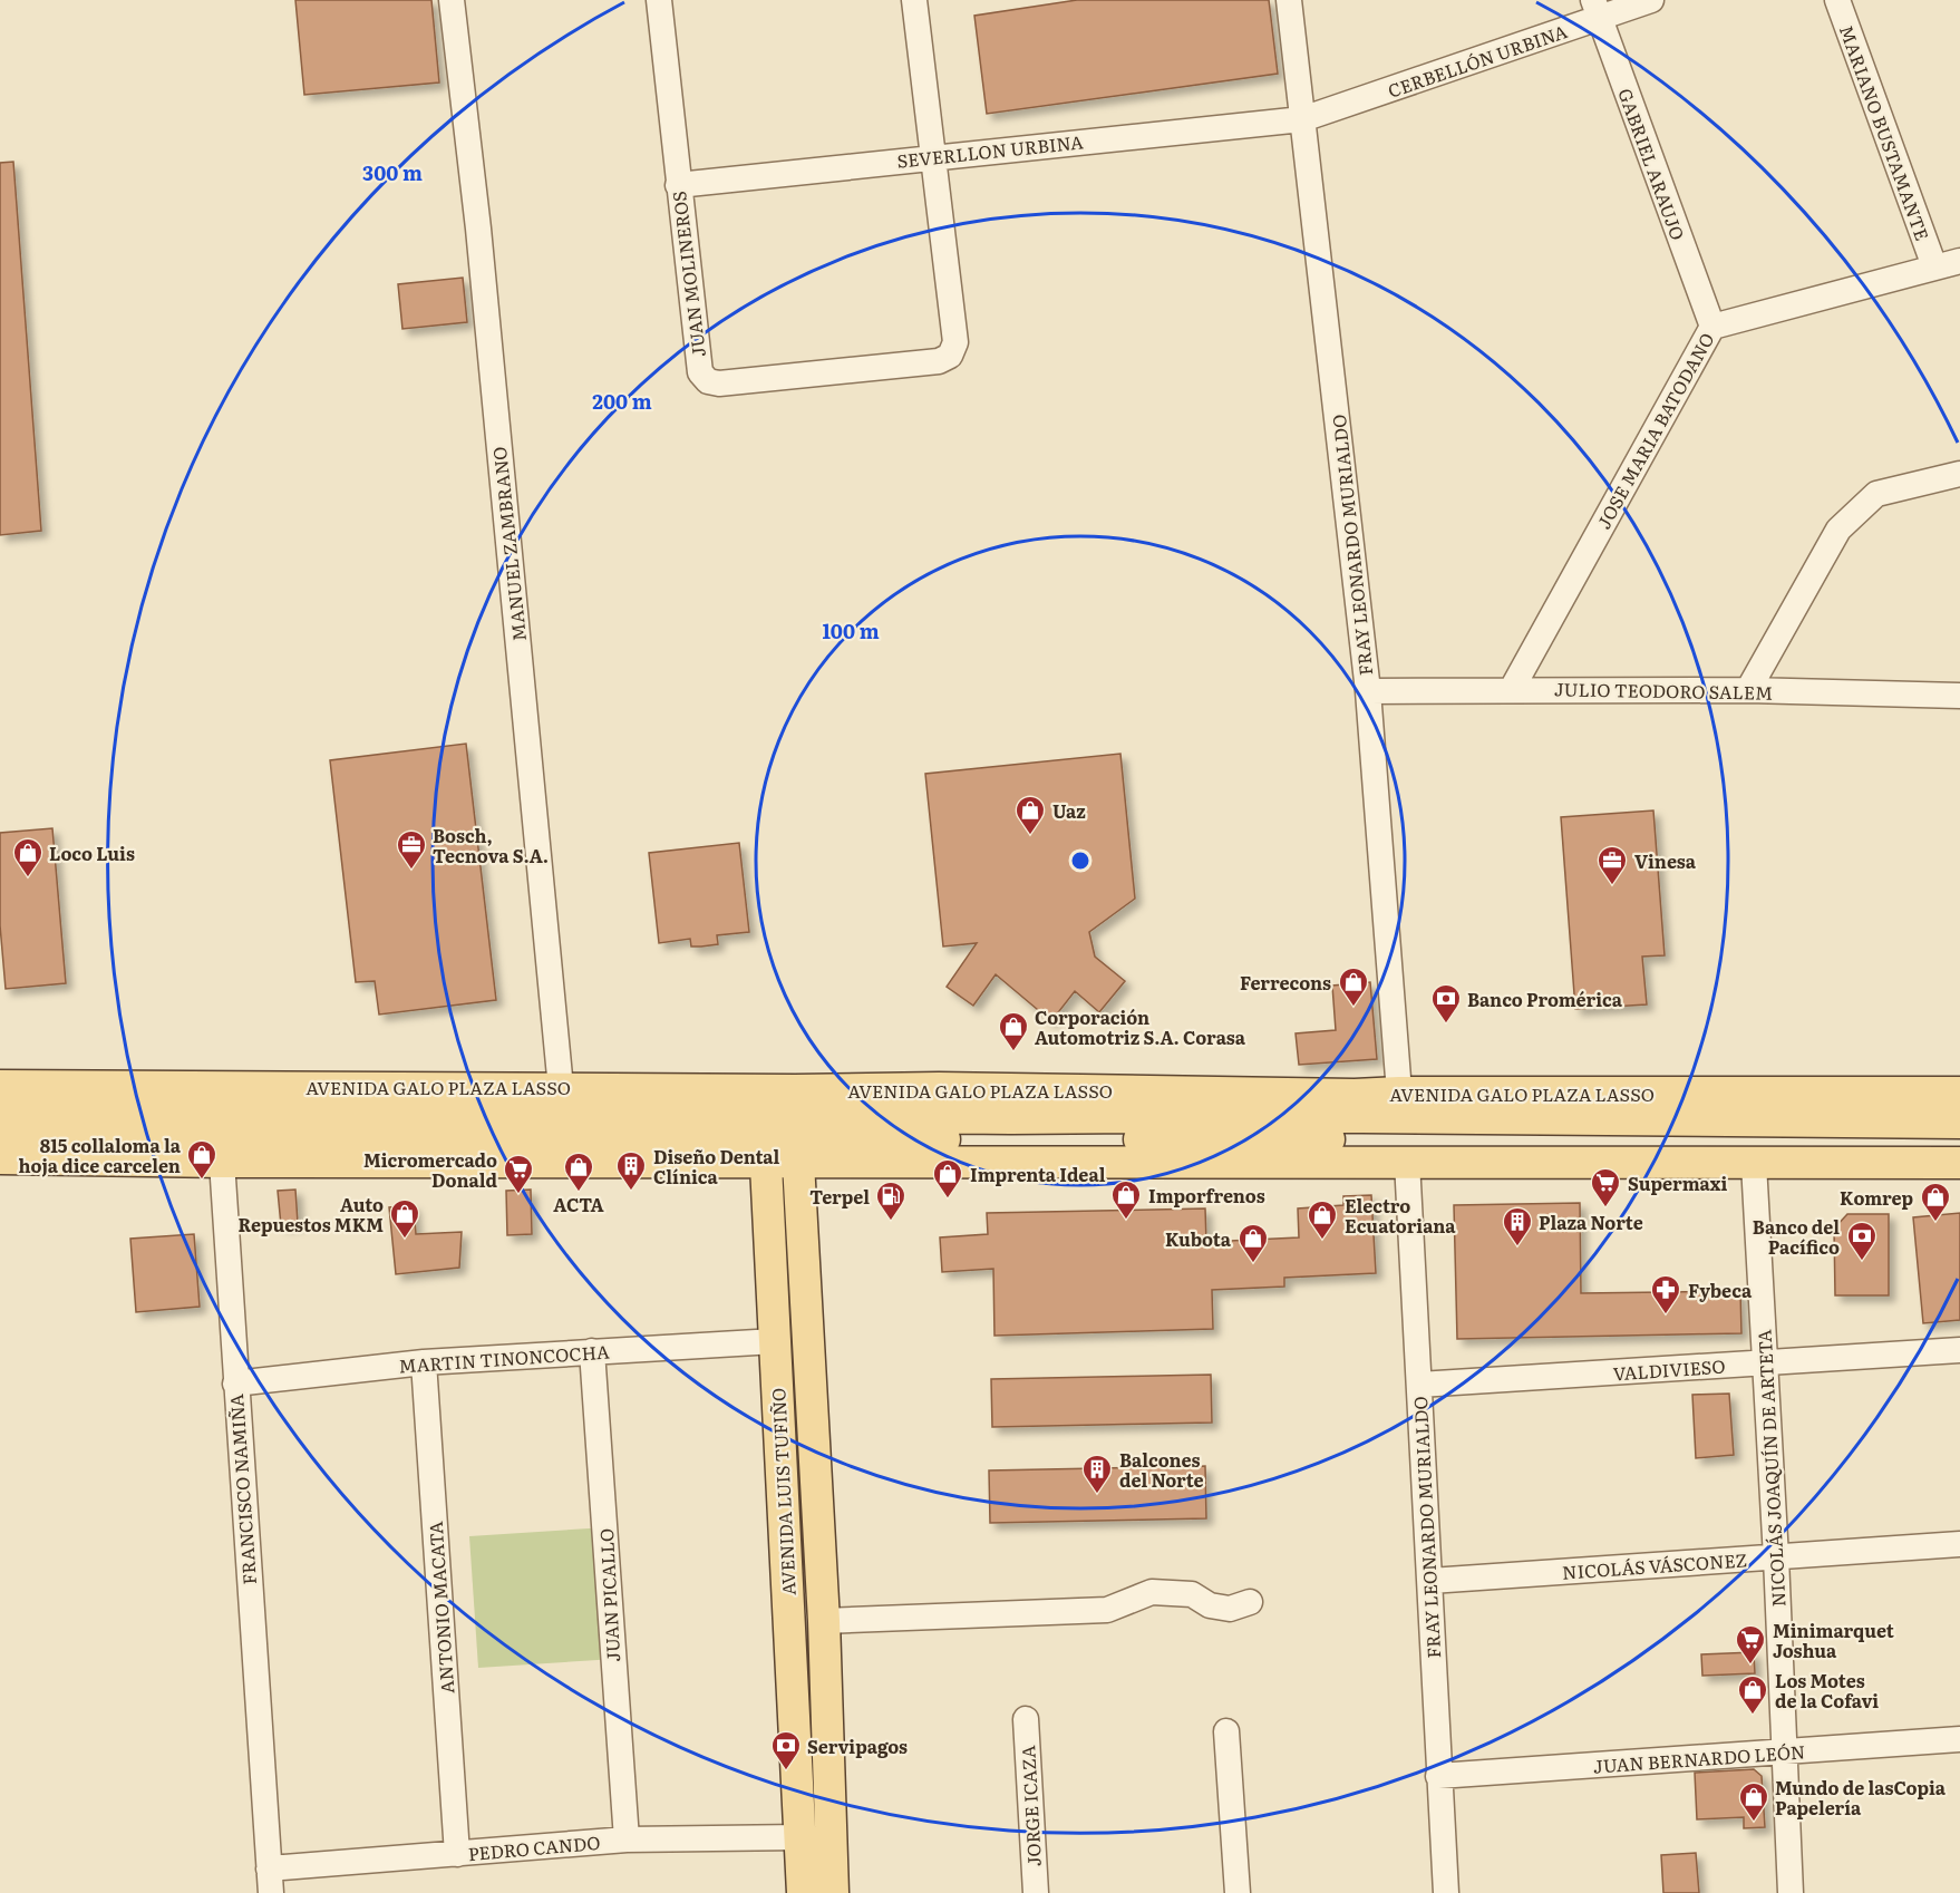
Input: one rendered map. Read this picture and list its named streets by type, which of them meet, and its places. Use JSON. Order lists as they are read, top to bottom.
{
  "streets": {
    "main road": ["AVENIDA GALO PLAZA LASSO", "AVENIDA LUIS TUFIÑO"],
    "street": [
      "CERBELLÓN URBINA",
      "MARIANO BUSTAMANTE",
      "SEVERLLON URBINA",
      "GABRIEL ARAUJO",
      "JUAN MOLINEROS",
      "JOSE MARIA BATODANO",
      "MANUEL ZAMBRANO",
      "FRAY LEONARDO MURIALDO",
      "JULIO TEODORO SALEM",
      "MARTIN TINONCOCHA",
      "VALDIVIESO",
      "NICOLÁS JOAQUÍN DE ARTETA",
      "FRANCISCO NAMIÑA",
      "NICOLÁS VÁSCONEZ",
      "JUAN PICALLO",
      "ANTONIO MACATA",
      "JUAN BERNARDO LEÓN",
      "JORGE ICAZA",
      "PEDRO CANDO"
    ]
  },
  "crossings": [
    ["CERBELLÓN URBINA", "SEVERLLON URBINA"],
    ["CERBELLÓN URBINA", "GABRIEL ARAUJO"],
    ["CERBELLÓN URBINA", "FRAY LEONARDO MURIALDO"],
    ["MARIANO BUSTAMANTE", "JOSE MARIA BATODANO"],
    ["SEVERLLON URBINA", "JUAN MOLINEROS"],
    ["SEVERLLON URBINA", "FRAY LEONARDO MURIALDO"],
    ["GABRIEL ARAUJO", "JOSE MARIA BATODANO"],
    ["JOSE MARIA BATODANO", "JULIO TEODORO SALEM"],
    ["MANUEL ZAMBRANO", "AVENIDA GALO PLAZA LASSO"],
    ["FRAY LEONARDO MURIALDO", "JULIO TEODORO SALEM"],
    ["FRAY LEONARDO MURIALDO", "AVENIDA GALO PLAZA LASSO"],
    ["FRAY LEONARDO MURIALDO", "VALDIVIESO"],
    ["FRAY LEONARDO MURIALDO", "NICOLÁS VÁSCONEZ"],
    ["FRAY LEONARDO MURIALDO", "JUAN BERNARDO LEÓN"],
    ["AVENIDA GALO PLAZA LASSO", "NICOLÁS JOAQUÍN DE ARTETA"],
    ["AVENIDA GALO PLAZA LASSO", "FRANCISCO NAMIÑA"],
    ["AVENIDA GALO PLAZA LASSO", "AVENIDA LUIS TUFIÑO"],
    ["MARTIN TINONCOCHA", "FRANCISCO NAMIÑA"],
    ["MARTIN TINONCOCHA", "AVENIDA LUIS TUFIÑO"],
    ["MARTIN TINONCOCHA", "JUAN PICALLO"],
    ["MARTIN TINONCOCHA", "ANTONIO MACATA"],
    ["VALDIVIESO", "NICOLÁS JOAQUÍN DE ARTETA"],
    ["NICOLÁS JOAQUÍN DE ARTETA", "NICOLÁS VÁSCONEZ"],
    ["NICOLÁS JOAQUÍN DE ARTETA", "JUAN BERNARDO LEÓN"],
    ["FRANCISCO NAMIÑA", "PEDRO CANDO"],
    ["AVENIDA LUIS TUFIÑO", "PEDRO CANDO"],
    ["JUAN PICALLO", "PEDRO CANDO"],
    ["ANTONIO MACATA", "PEDRO CANDO"]
  ],
  "places": {
    "shop": [
      "Uaz",
      "Loco Luis",
      "Ferrecons",
      "Corporación Automotriz S.A. Corasa",
      "815 collaloma la hoja dice carcelen",
      "ACTA",
      "Imprenta Ideal",
      "Imporfrenos",
      "Komrep",
      "Auto Repuestos MKM",
      "Electro Ecuatoriana",
      "Kubota",
      "Los Motes de la Cofavi",
      "Mundo de lasCopia Papelería"
    ],
    "office": ["Bosch, Tecnova S.A.", "Vinesa"],
    "bank": ["Banco Promérica", "Banco del Pacífico", "Servipagos"],
    "building": ["Diseño Dental Clínica", "Plaza Norte", "Balcones del Norte"],
    "supermarket": ["Micromercado Donald", "Supermaxi", "Minimarquet Joshua"],
    "fuel station": ["Terpel"],
    "pharmacy": ["Fybeca"]
  },
  "rings": ["300 m", "200 m", "100 m"]
}
